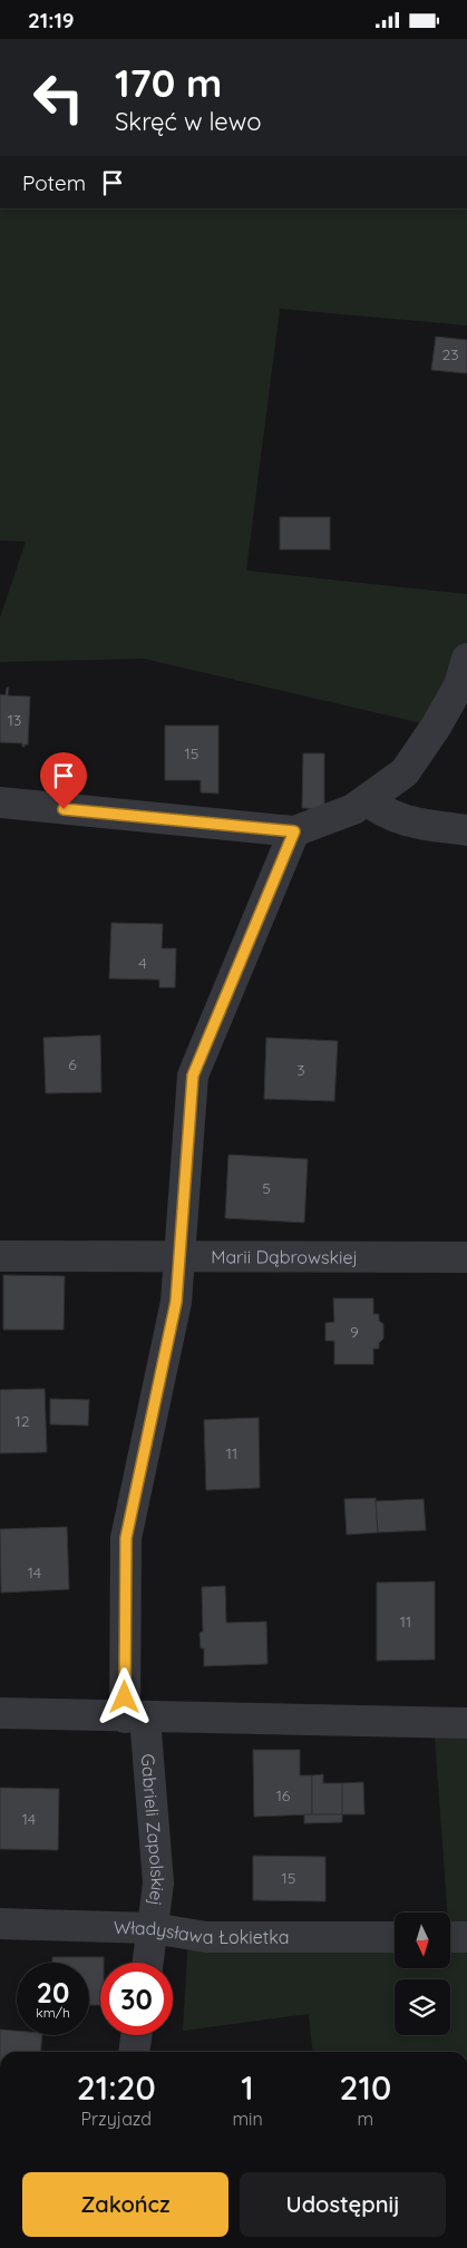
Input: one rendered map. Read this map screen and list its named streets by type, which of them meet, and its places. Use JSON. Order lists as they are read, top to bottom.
{
  "streets": {
    "street": ["Marii Dąbrowskiej", "Gabrieli Zapolskiej", "Władysława Łokietka"]
  },
  "crossings": [
    ["Marii Dąbrowskiej", "Gabrieli Zapolskiej"],
    ["Gabrieli Zapolskiej", "Władysława Łokietka"]
  ],
  "house_numbers": [
    "23",
    "13",
    "15",
    "4",
    "6",
    "3",
    "5",
    "9",
    "12",
    "11",
    "14",
    "11",
    "16",
    "14",
    "15"
  ],
  "north": "bottom",
  "page": {
    "status": "21:19",
    "turn": ["170 m", "Skręć w lewo"],
    "then": "Potem",
    "speed": "20 km/h",
    "limit": "30",
    "eta": [
      "21:20",
      "Przyjazd",
      "1",
      "min",
      "210",
      "m"
    ],
    "buttons": ["Zakończ", "Udostępnij"]
  }
}
